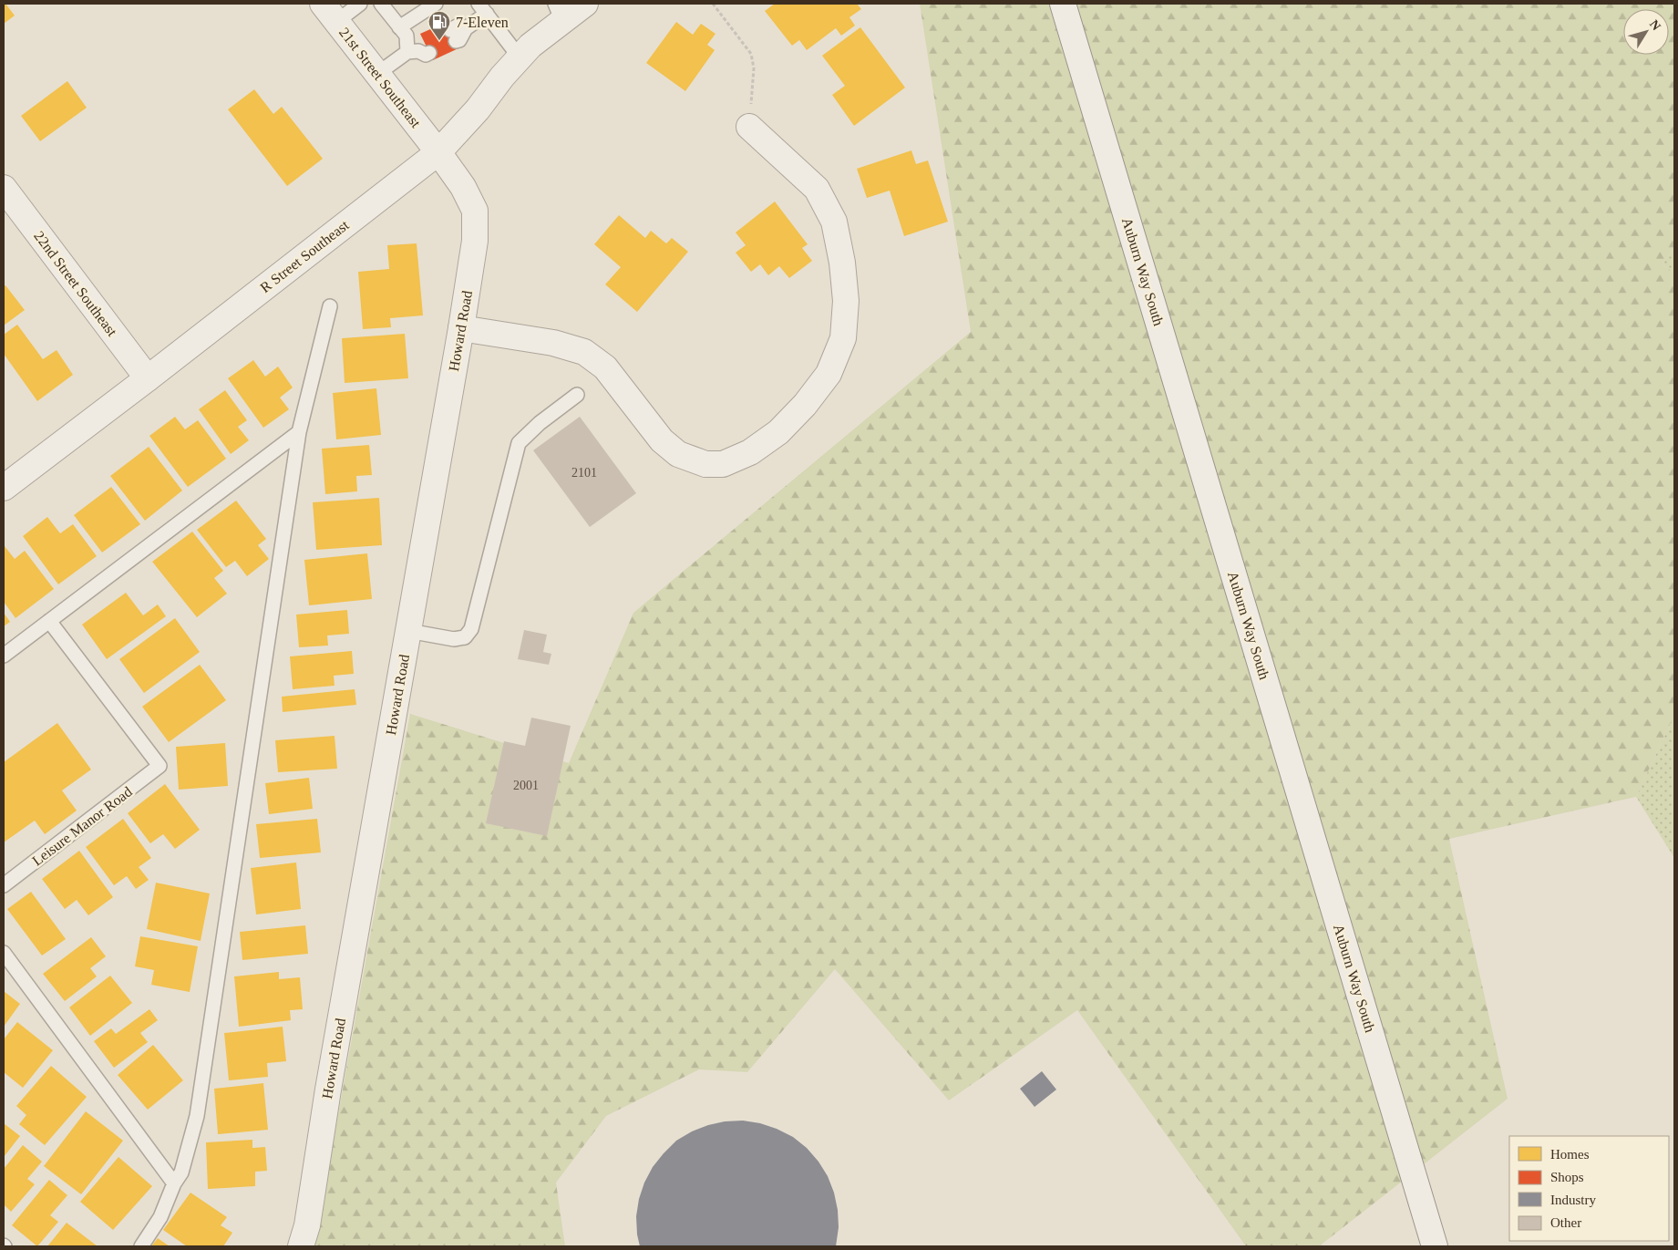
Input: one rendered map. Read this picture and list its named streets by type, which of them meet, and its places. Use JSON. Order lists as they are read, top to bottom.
{
  "streets": {
    "street": [
      "21st Street Southeast",
      "R Street Southeast",
      "Auburn Way South",
      "22nd Street Southeast",
      "Howard Road"
    ],
    "lane": ["Leisure Manor Road"]
  },
  "crossings": [
    ["21st Street Southeast", "R Street Southeast"],
    ["21st Street Southeast", "Howard Road"],
    ["R Street Southeast", "22nd Street Southeast"],
    ["R Street Southeast", "Howard Road"]
  ],
  "places": {
    "fuel station": ["7-Eleven"]
  },
  "house_numbers": ["2101", "2001"],
  "legend": [
    "Homes",
    "Shops",
    "Industry",
    "Other"
  ],
  "north": "top right"
}
